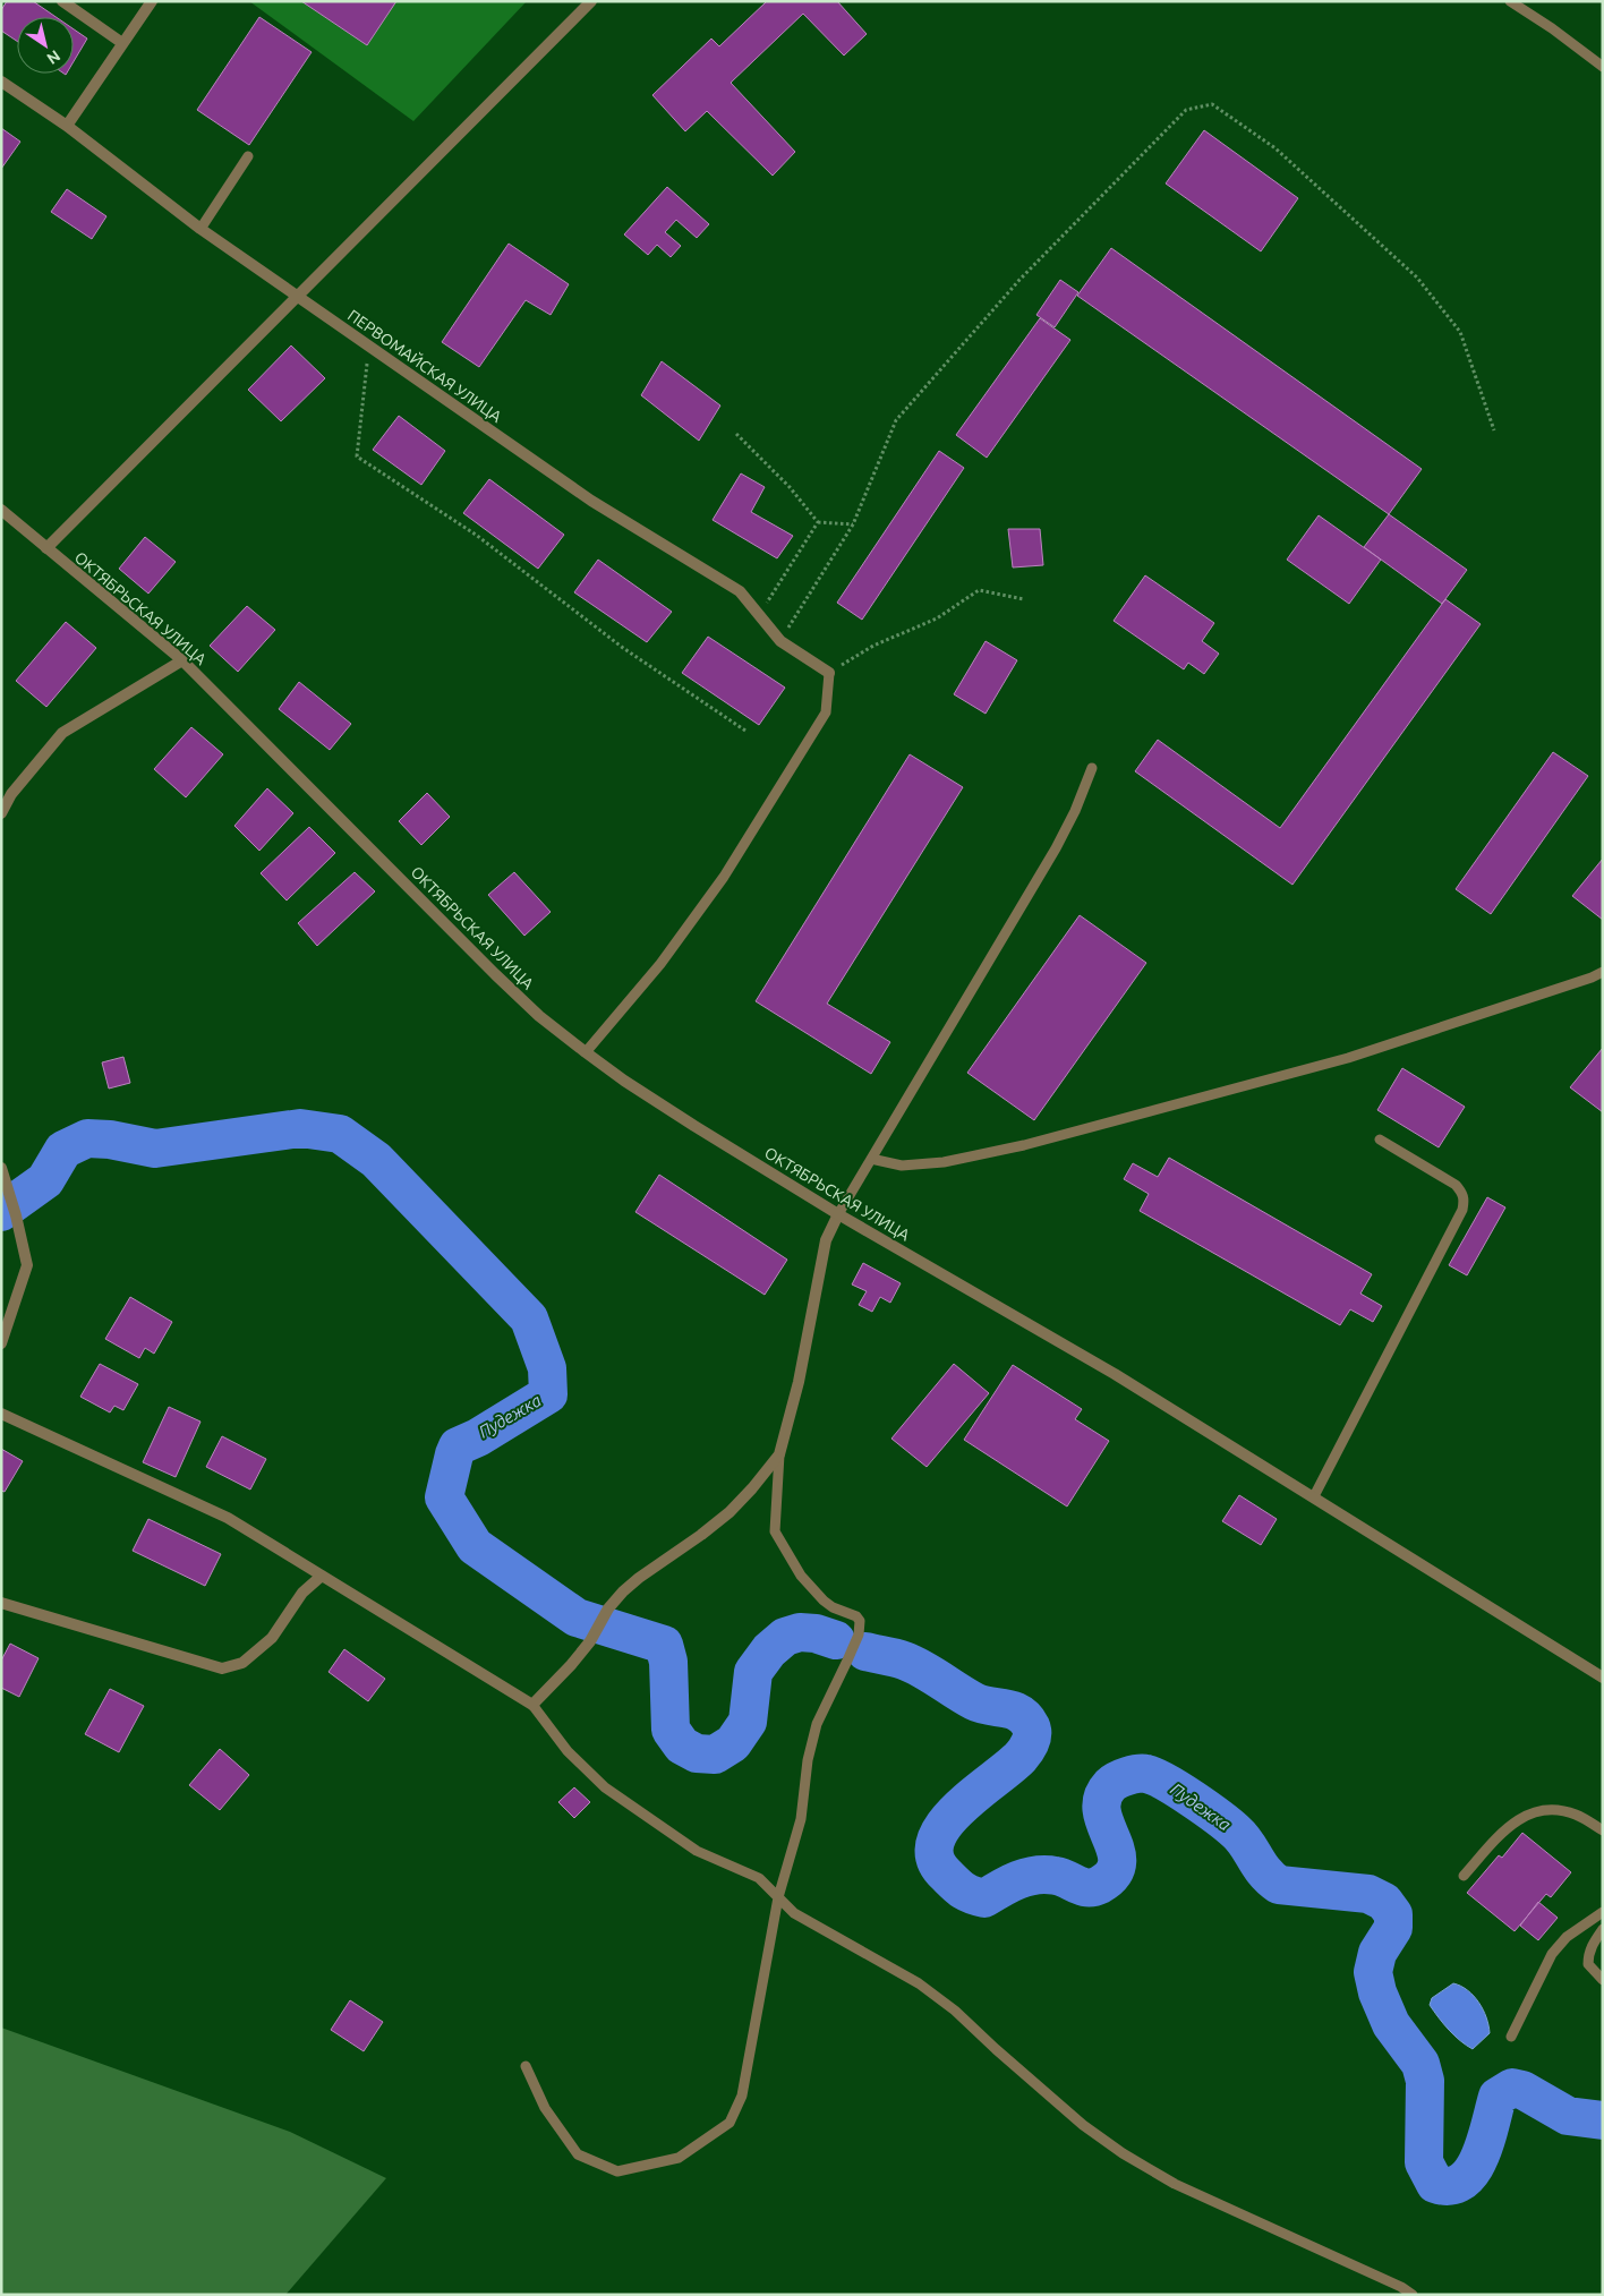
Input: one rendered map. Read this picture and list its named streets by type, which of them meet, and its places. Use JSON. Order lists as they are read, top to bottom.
{
  "streets": {
    "street": ["ПЕРВОМАЙСКАЯ УЛИЦА", "ОКТЯБРЬСКАЯ УЛИЦА"]
  },
  "water": ["Пудежка"],
  "north": "bottom right"
}
